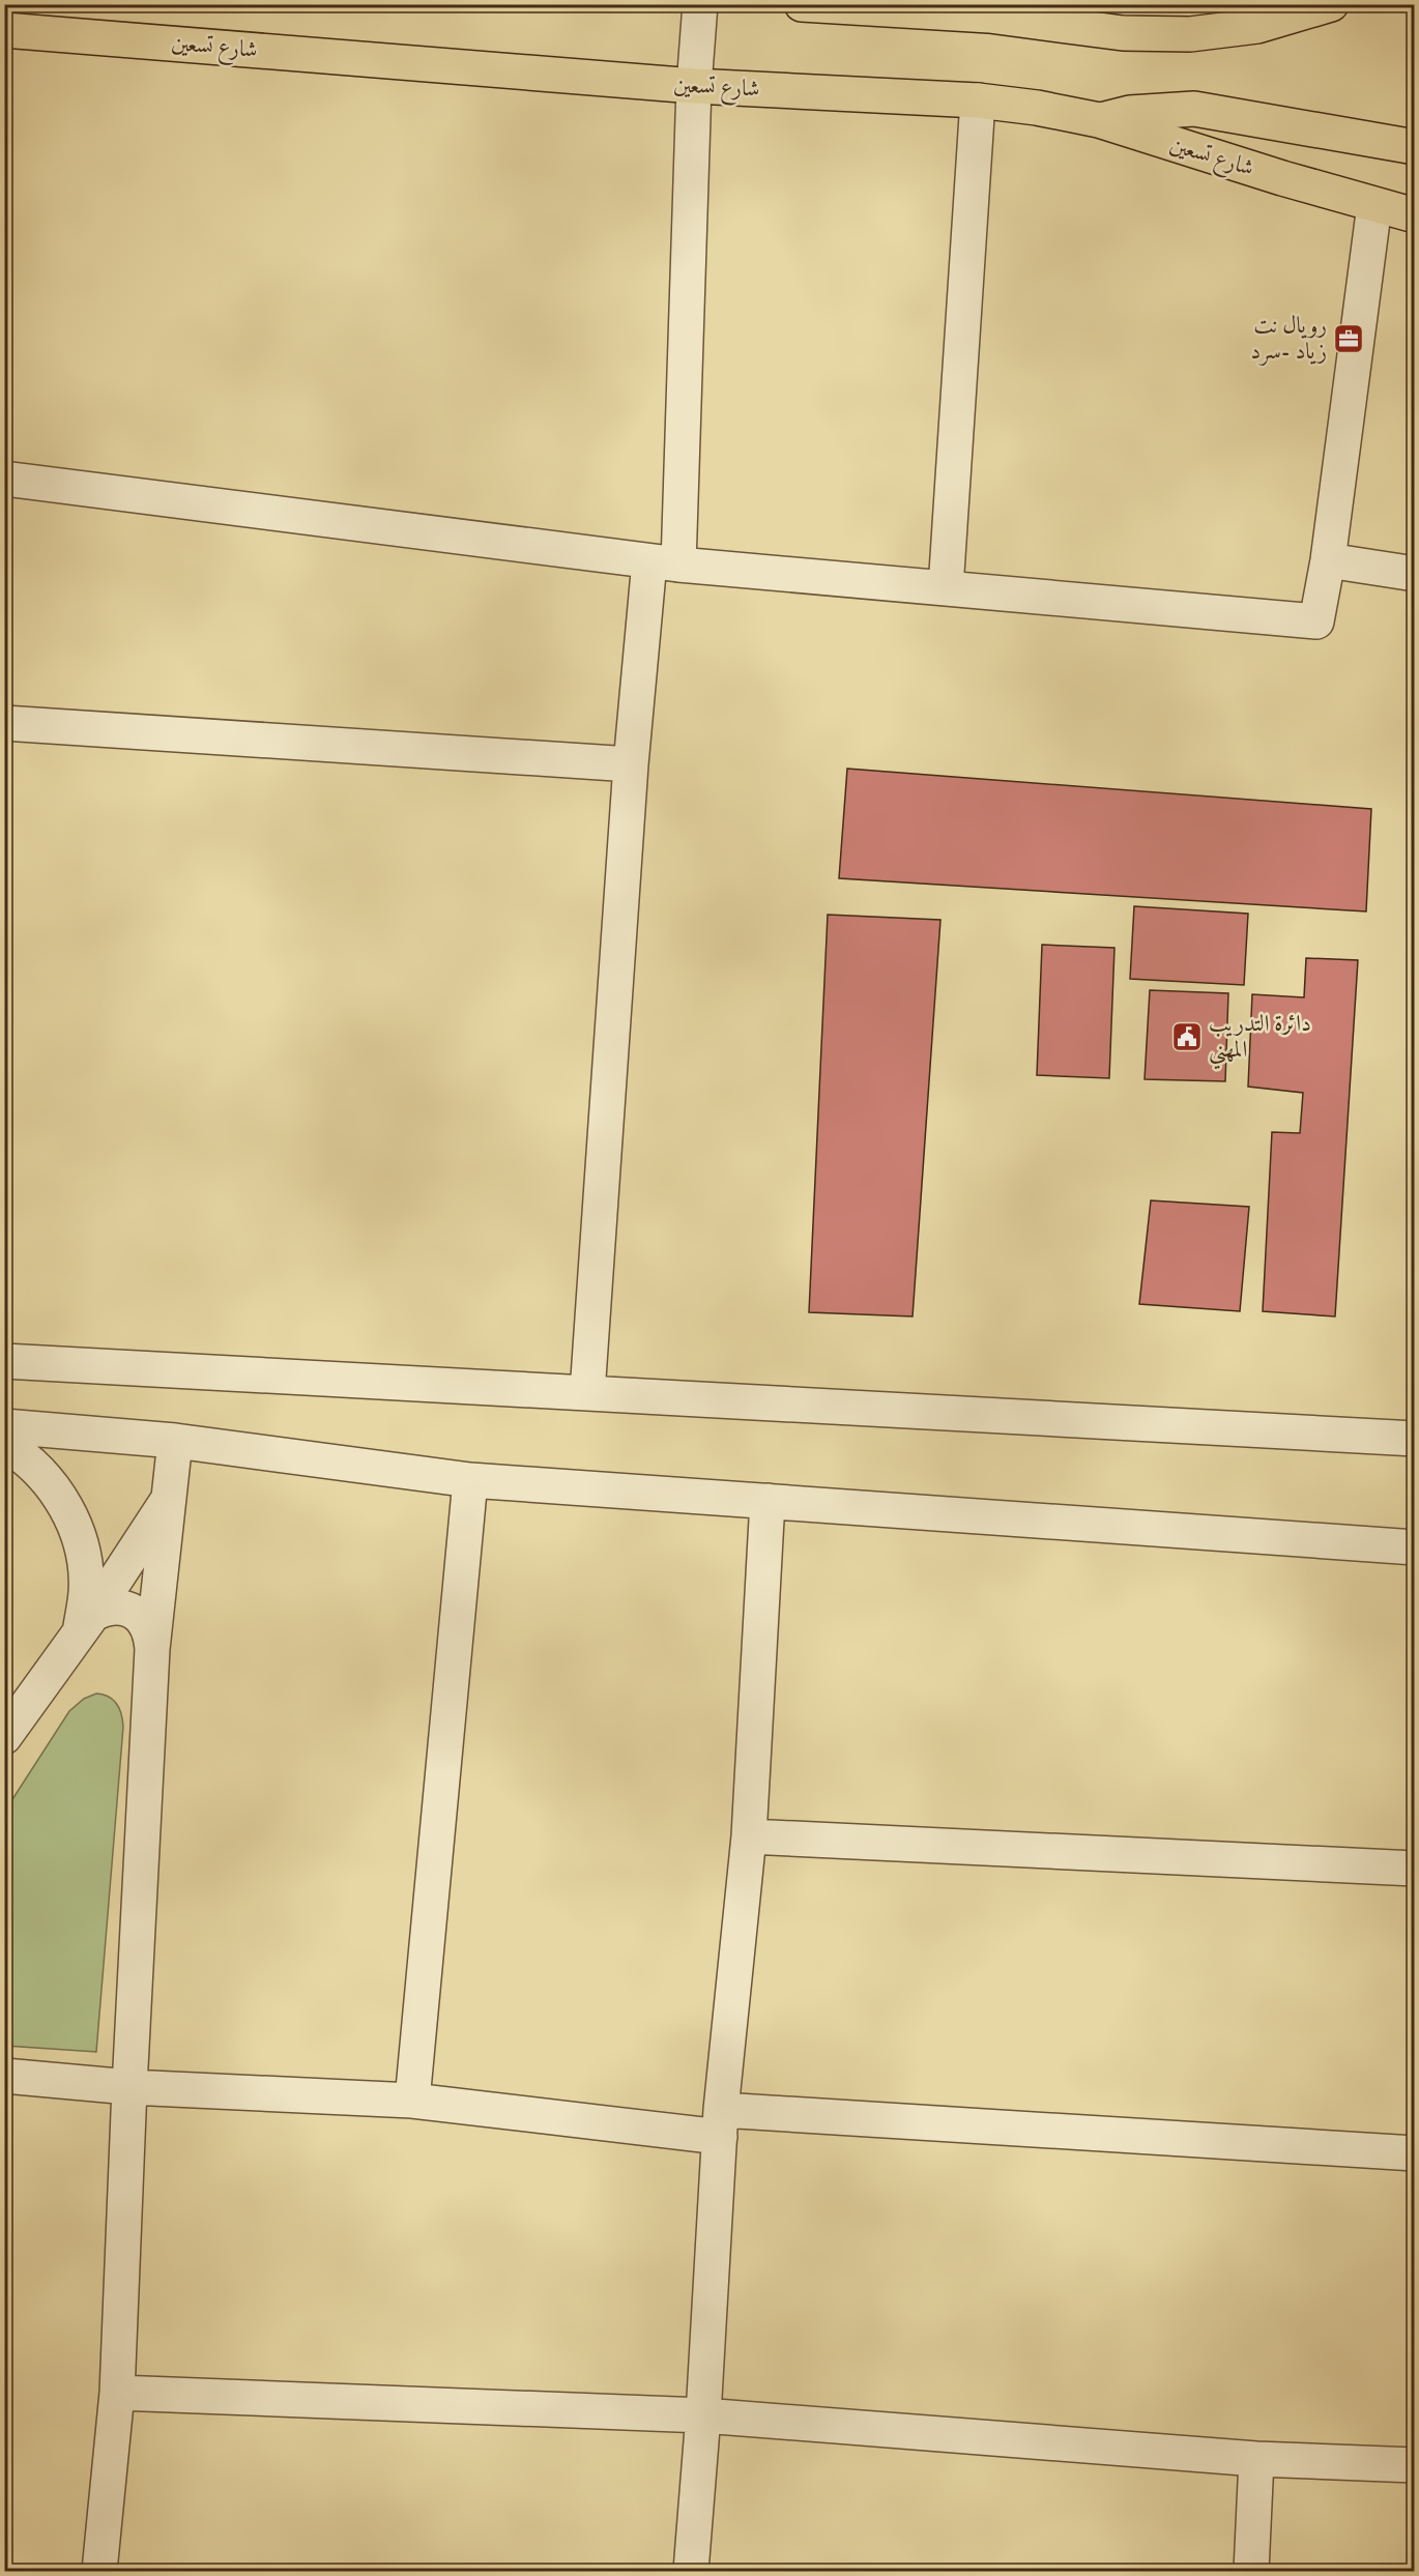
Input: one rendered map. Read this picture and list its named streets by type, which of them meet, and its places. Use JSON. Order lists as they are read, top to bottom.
{
  "streets": {
    "main road": ["شارع تسعين"]
  },
  "places": {
    "office": ["رويال نت زياد -سرد"],
    "public building": ["دائرة التدريب المهني"]
  }
}
